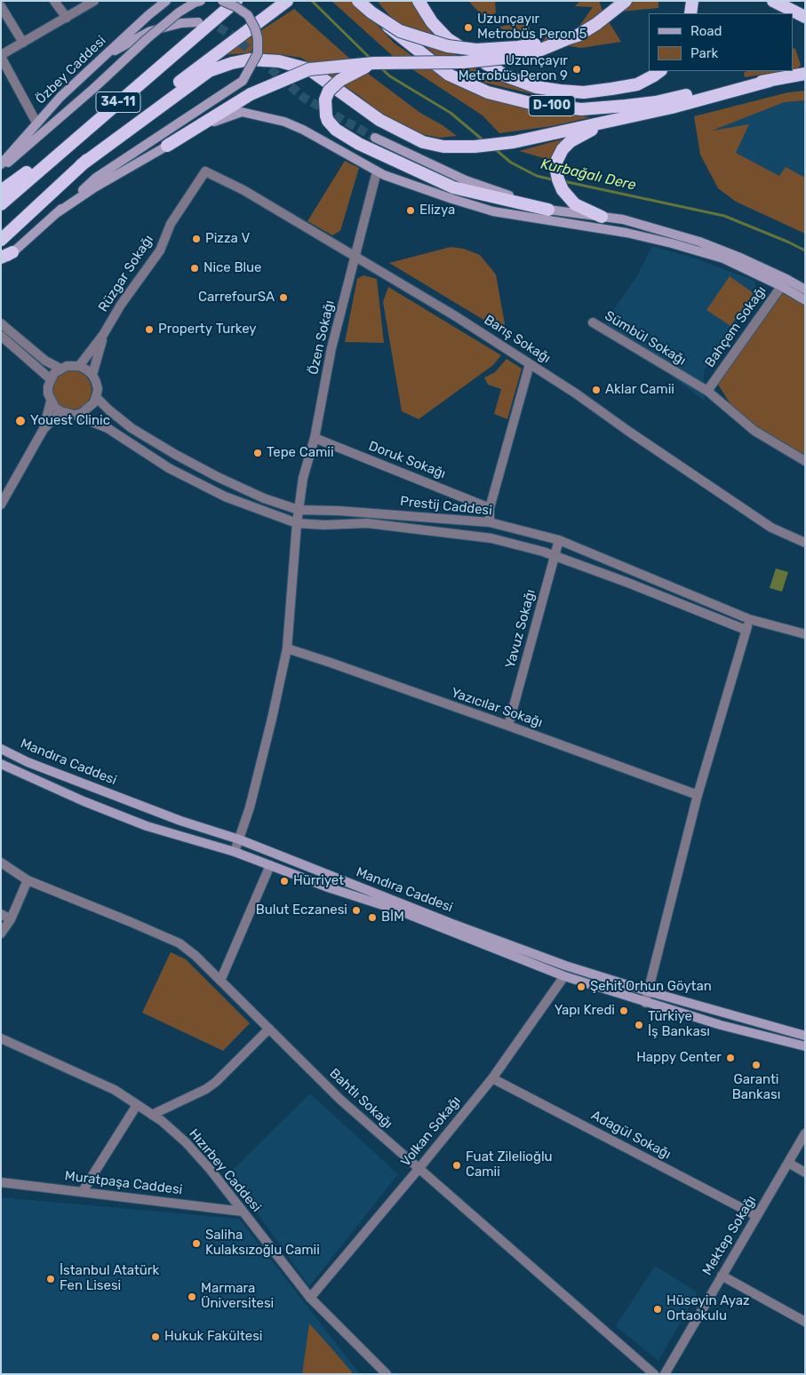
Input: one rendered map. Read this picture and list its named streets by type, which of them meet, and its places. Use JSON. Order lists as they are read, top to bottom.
{
  "streets": {
    "highway": ["34-11", "D-100"],
    "main road": ["Özbey Caddesi", "Mandıra Caddesi"],
    "street": [
      "Rüzgar Sokağı",
      "Bahçem Sokağı",
      "Özen Sokağı",
      "Sümbül Sokağı",
      "Barış Sokağı",
      "Doruk Sokağı",
      "Prestij Caddesi",
      "Yavuz Sokağı",
      "Yazıcılar Sokağı",
      "Bahtlı Sokağı",
      "Volkan Sokağı",
      "Adagül Sokağı",
      "Hızırbey Caddesi",
      "Muratpaşa Caddesi",
      "Mektep Sokağı"
    ]
  },
  "crossings": [
    ["Rüzgar Sokağı", "Barış Sokağı"],
    ["Rüzgar Sokağı", "Prestij Caddesi"],
    ["Bahçem Sokağı", "Sümbül Sokağı"],
    ["Özen Sokağı", "Barış Sokağı"],
    ["Özen Sokağı", "Doruk Sokağı"],
    ["Özen Sokağı", "Prestij Caddesi"],
    ["Özen Sokağı", "Yazıcılar Sokağı"],
    ["Özen Sokağı", "Mandıra Caddesi"],
    ["Prestij Caddesi", "Yavuz Sokağı"],
    ["Yavuz Sokağı", "Yazıcılar Sokağı"],
    ["Mandıra Caddesi", "Volkan Sokağı"],
    ["Bahtlı Sokağı", "Volkan Sokağı"],
    ["Volkan Sokağı", "Adagül Sokağı"],
    ["Volkan Sokağı", "Hızırbey Caddesi"],
    ["Adagül Sokağı", "Mektep Sokağı"],
    ["Hızırbey Caddesi", "Muratpaşa Caddesi"]
  ],
  "water": ["Kurbağalı Dere"],
  "places": [
    "Uzunçayır Metrobüs Peron 5",
    "Uzunçayır Metrobüs Peron 9",
    "Elizya",
    "Pizza V",
    "Nice Blue",
    "CarrefourSA",
    "Property Turkey",
    "Aklar Camii",
    "Youest Clinic",
    "Tepe Camii",
    "Hürriyet",
    "Bulut Eczanesi",
    "BİM",
    "Şehit Orhun Göytan",
    "Yapı Kredi",
    "Türkiye İş Bankası",
    "Happy Center",
    "Garanti Bankası",
    "Fuat Zilelioğlu Camii",
    "Saliha Kulaksızoğlu Camii",
    "İstanbul Atatürk Fen Lisesi",
    "Marmara Üniversitesi",
    "Hüseyin Ayaz Ortaokulu",
    "Hukuk Fakültesi"
  ],
  "legend": ["Road", "Park"]
}
